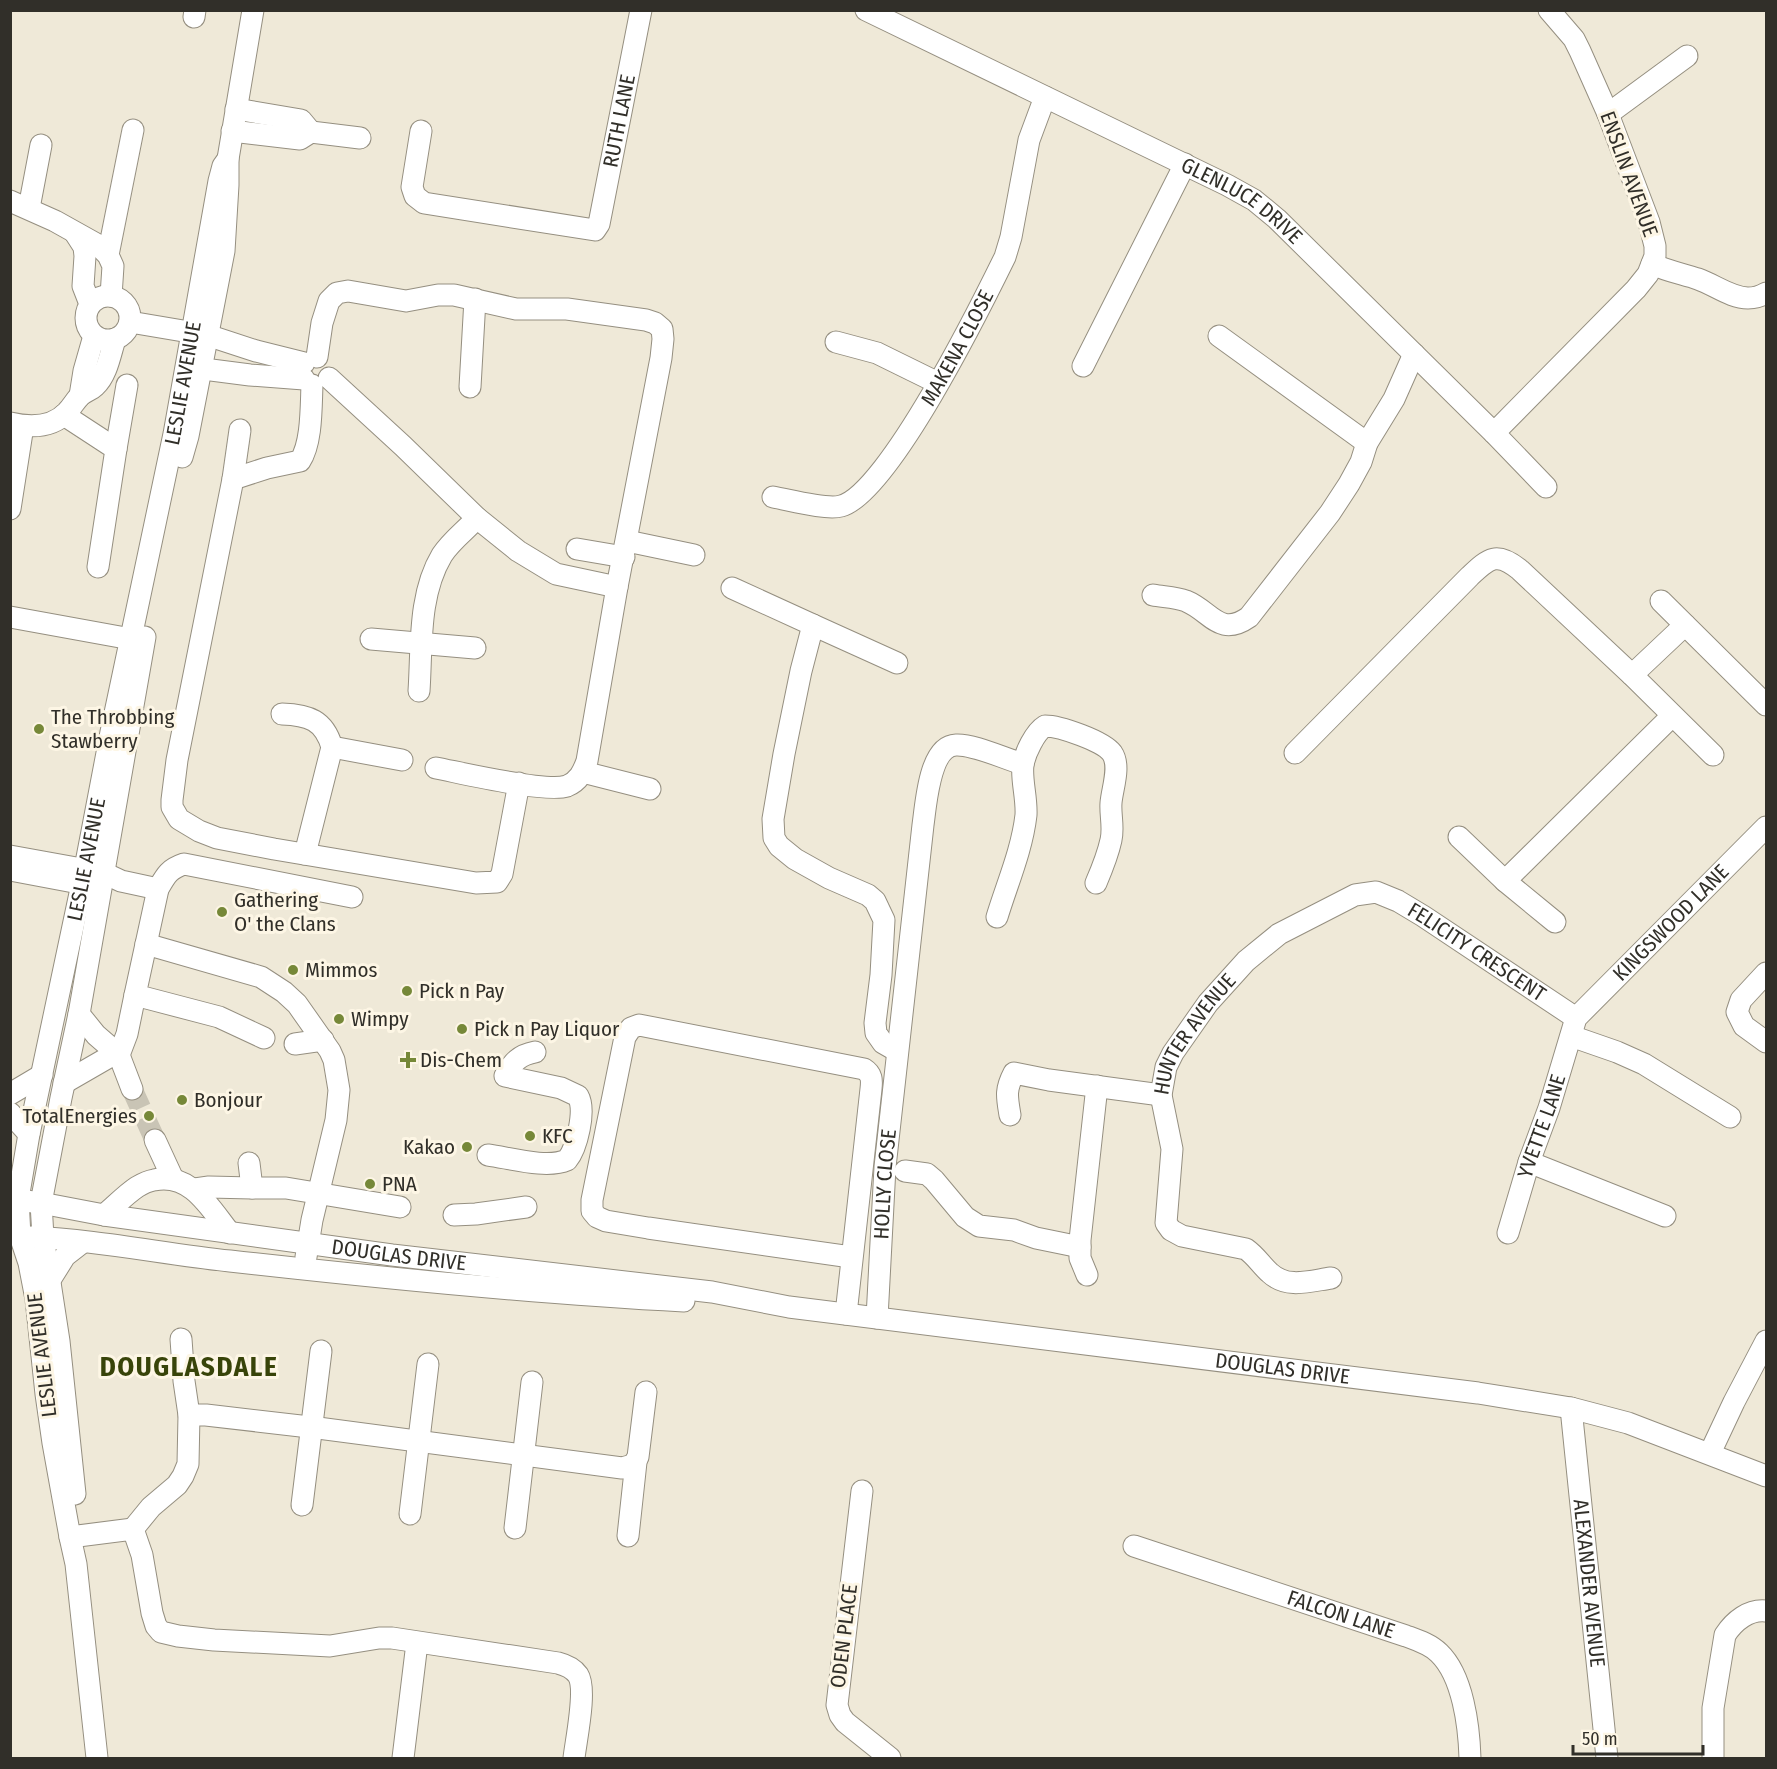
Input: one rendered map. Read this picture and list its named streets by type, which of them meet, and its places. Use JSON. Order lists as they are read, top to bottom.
{
  "streets": {
    "street": [
      "RUTH LANE",
      "ENSLIN AVENUE",
      "GLENLUCE DRIVE",
      "MAKENA CLOSE",
      "LESLIE AVENUE",
      "KINGSWOOD LANE",
      "FELICITY CRESCENT",
      "HUNTER AVENUE",
      "YVETTE LANE",
      "HOLLY CLOSE",
      "DOUGLAS DRIVE",
      "ALEXANDER AVENUE",
      "FALCON LANE",
      "ODEN PLACE"
    ]
  },
  "crossings": [
    ["ENSLIN AVENUE", "GLENLUCE DRIVE"],
    ["GLENLUCE DRIVE", "MAKENA CLOSE"],
    ["LESLIE AVENUE", "DOUGLAS DRIVE"],
    ["KINGSWOOD LANE", "FELICITY CRESCENT"],
    ["KINGSWOOD LANE", "YVETTE LANE"],
    ["FELICITY CRESCENT", "HUNTER AVENUE"],
    ["FELICITY CRESCENT", "YVETTE LANE"],
    ["HOLLY CLOSE", "DOUGLAS DRIVE"],
    ["DOUGLAS DRIVE", "ALEXANDER AVENUE"]
  ],
  "districts": ["DOUGLASDALE"],
  "places": {
    "other": [
      "The Throbbing Stawberry",
      "Gathering O' the Clans",
      "Mimmos",
      "Pick n Pay",
      "Wimpy",
      "Pick n Pay Liquor",
      "Bonjour",
      "TotalEnergies",
      "KFC",
      "Kakao",
      "PNA"
    ],
    "health": ["Dis-Chem"]
  },
  "scale_bar": "50 m"
}
